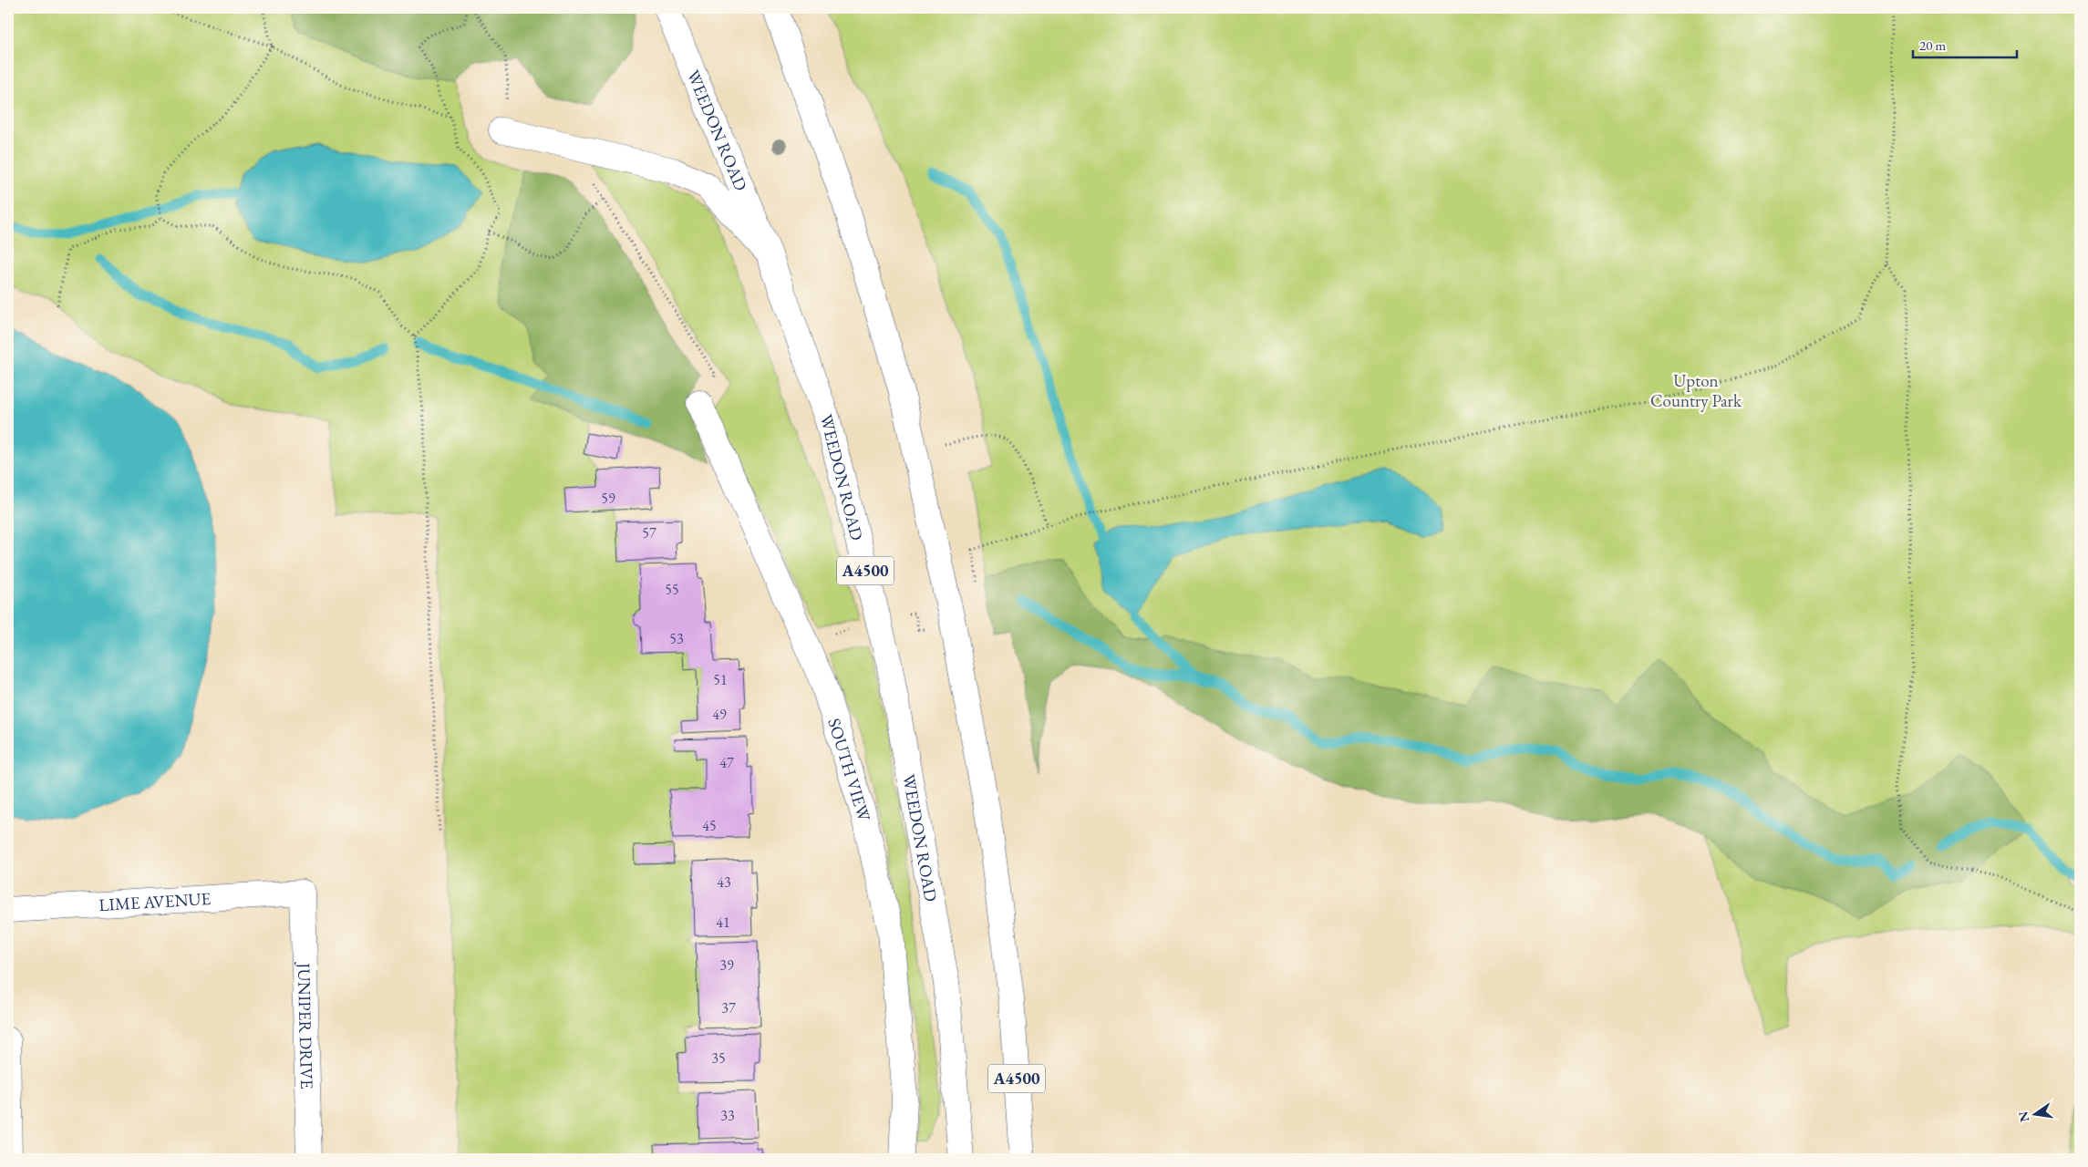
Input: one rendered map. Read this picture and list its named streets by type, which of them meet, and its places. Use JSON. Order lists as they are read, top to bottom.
{
  "streets": {
    "main road": [
      "WEEDON ROAD",
      "A4500",
      "SOUTH VIEW",
      "LIME AVENUE",
      "JUNIPER DRIVE"
    ]
  },
  "crossings": [
    ["LIME AVENUE", "JUNIPER DRIVE"]
  ],
  "parks": ["Upton Country Park"],
  "house_numbers": [
    "59",
    "57",
    "55",
    "53",
    "51",
    "49",
    "47",
    "45",
    "43",
    "41",
    "39",
    "37",
    "35",
    "33"
  ],
  "scale_bar": "20 m",
  "north": "left"
}
